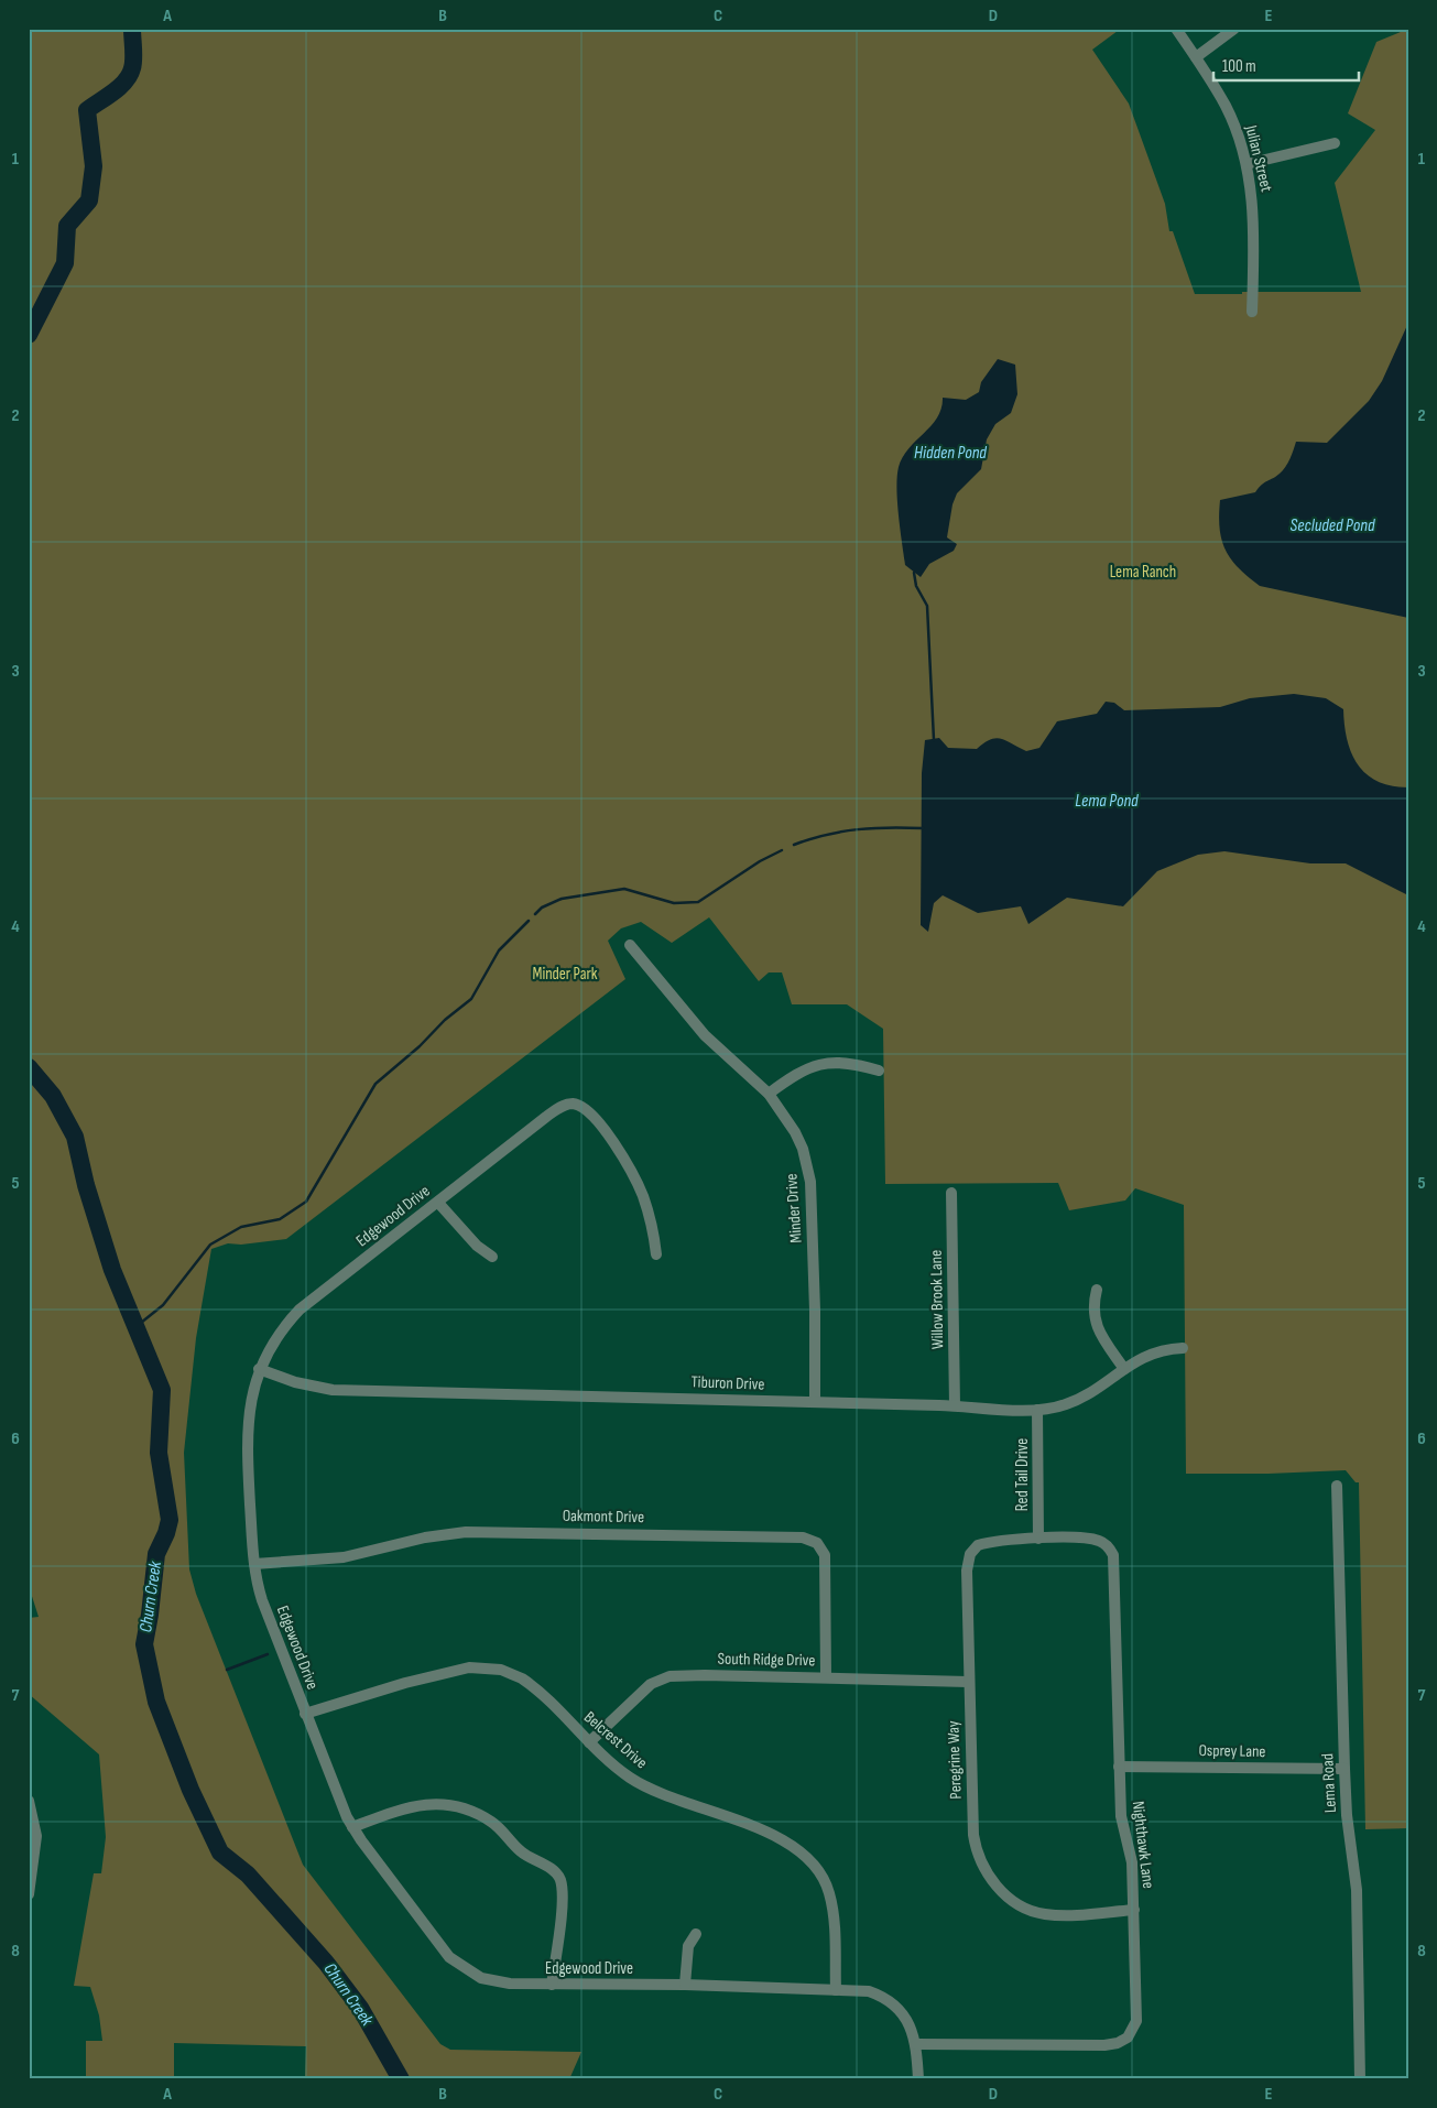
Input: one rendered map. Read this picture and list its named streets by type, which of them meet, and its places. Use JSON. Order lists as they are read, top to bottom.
{
  "streets": {
    "street": [
      "Julian Street",
      "Minder Drive",
      "Edgewood Drive",
      "Willow Brook Lane",
      "Tiburon Drive",
      "Red Tail Drive",
      "Oakmont Drive",
      "South Ridge Drive",
      "Belcrest Drive",
      "Osprey Lane",
      "Peregrine Way",
      "Lema Road",
      "Nighthawk Lane"
    ]
  },
  "crossings": [
    ["Minder Drive", "Tiburon Drive"],
    ["Edgewood Drive", "Tiburon Drive"],
    ["Edgewood Drive", "Oakmont Drive"],
    ["Edgewood Drive", "Belcrest Drive"],
    ["Edgewood Drive", "Nighthawk Lane"],
    ["Willow Brook Lane", "Tiburon Drive"],
    ["Tiburon Drive", "Red Tail Drive"],
    ["Red Tail Drive", "Peregrine Way"],
    ["Red Tail Drive", "Nighthawk Lane"],
    ["Oakmont Drive", "South Ridge Drive"],
    ["South Ridge Drive", "Belcrest Drive"],
    ["South Ridge Drive", "Peregrine Way"],
    ["Osprey Lane", "Lema Road"],
    ["Osprey Lane", "Nighthawk Lane"],
    ["Peregrine Way", "Nighthawk Lane"]
  ],
  "water": [
    "Hidden Pond",
    "Secluded Pond",
    "Lema Pond",
    "Churn Creek"
  ],
  "parks": ["Lema Ranch", "Minder Park"],
  "scale_bar": "100 m",
  "grid": {
    "columns": [
      "A",
      "B",
      "C",
      "D",
      "E"
    ],
    "rows": [
      "1",
      "2",
      "3",
      "4",
      "5",
      "6",
      "7",
      "8"
    ]
  }
}
